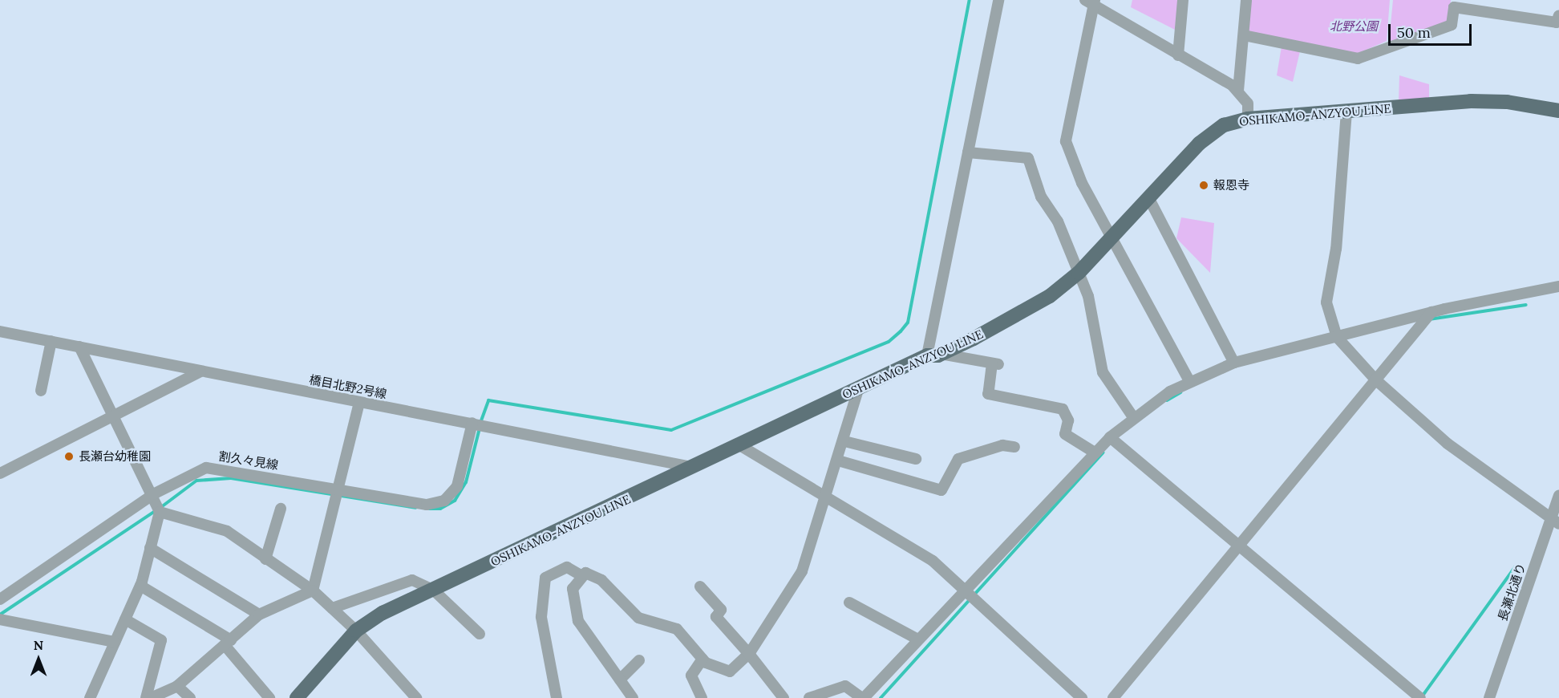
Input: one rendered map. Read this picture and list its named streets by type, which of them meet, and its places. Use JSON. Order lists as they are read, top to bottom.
{
  "streets": {
    "main road": ["OSHIKAMO-ANZYOU LINE"],
    "street": ["橋目北野2号線", "割久々見線", "長瀬北通り"]
  },
  "crossings": [
    ["OSHIKAMO-ANZYOU LINE", "橋目北野2号線"],
    ["橋目北野2号線", "割久々見線"]
  ],
  "parks": ["北野公園"],
  "places": ["報恩寺", "長瀬台幼稚園"],
  "scale_bar": "50 m",
  "north": "top"
}
